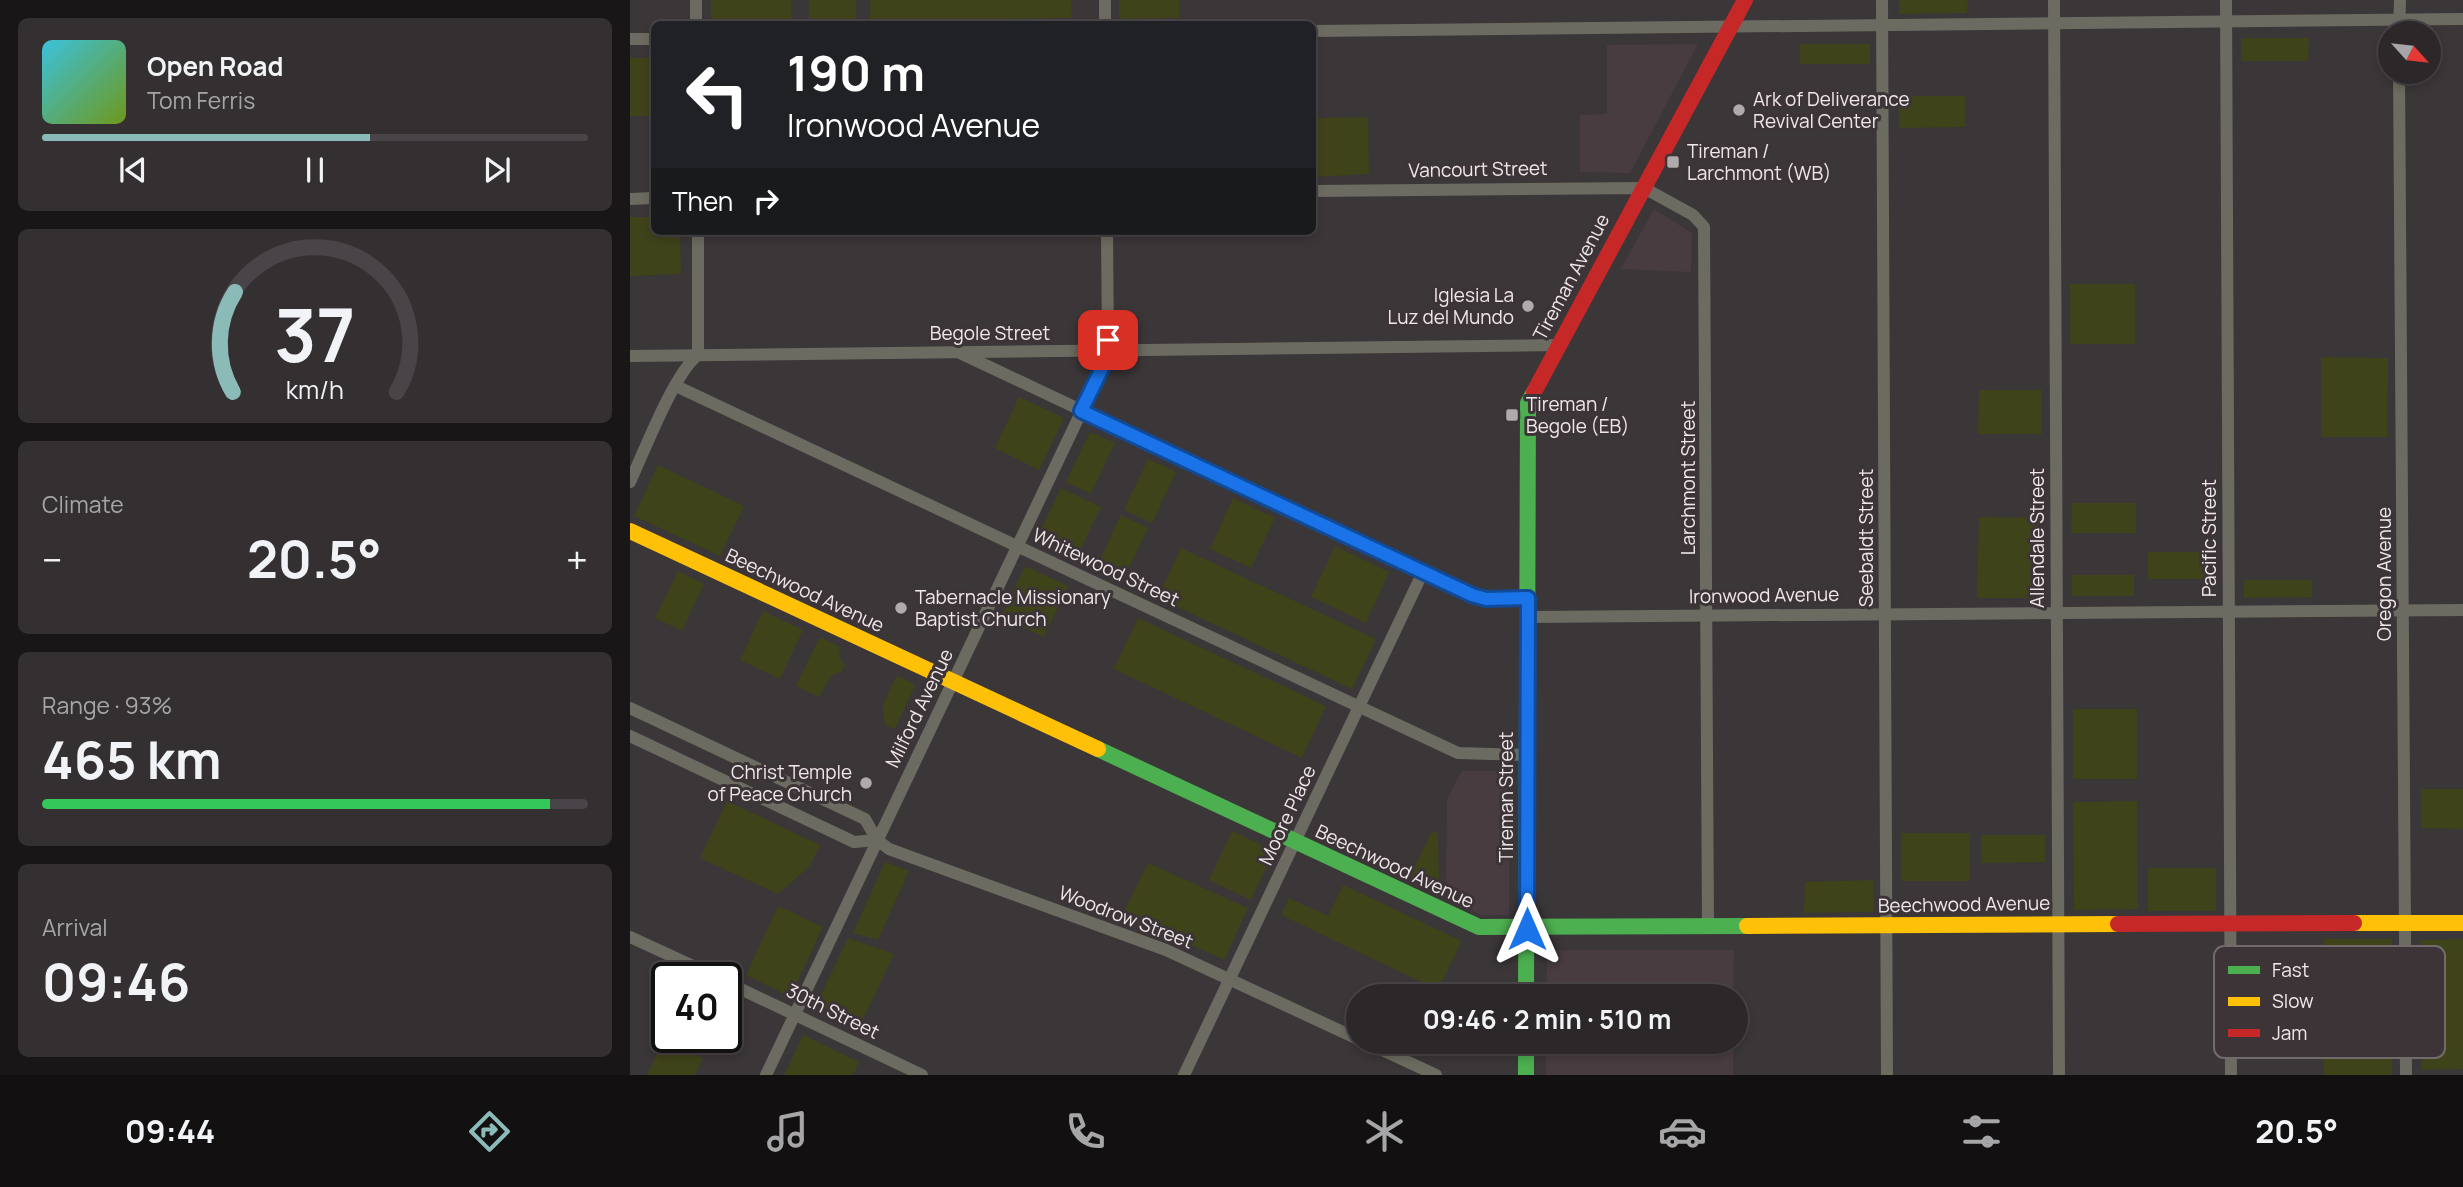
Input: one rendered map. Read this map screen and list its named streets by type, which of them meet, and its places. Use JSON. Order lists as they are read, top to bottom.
{
  "streets": {
    "street": [
      "Vancourt Street",
      "Tireman Avenue",
      "Begole Street",
      "Larchmont Street",
      "Seebaldt Street",
      "Allendale Street",
      "Pacific Street",
      "Whitewood Street",
      "Oregon Avenue",
      "Beechwood Avenue",
      "Ironwood Avenue",
      "Milford Avenue",
      "Tireman Street",
      "Moore Place",
      "Woodrow Street",
      "30th Street"
    ]
  },
  "crossings": [
    ["Vancourt Street", "Tireman Avenue"],
    ["Vancourt Street", "Larchmont Street"],
    ["Tireman Avenue", "Begole Street"],
    ["Tireman Avenue", "Larchmont Street"],
    ["Tireman Avenue", "Tireman Street"],
    ["Begole Street", "Milford Avenue"],
    ["Larchmont Street", "Beechwood Avenue"],
    ["Larchmont Street", "Ironwood Avenue"],
    ["Seebaldt Street", "Beechwood Avenue"],
    ["Seebaldt Street", "Ironwood Avenue"],
    ["Allendale Street", "Beechwood Avenue"],
    ["Allendale Street", "Ironwood Avenue"],
    ["Pacific Street", "Beechwood Avenue"],
    ["Pacific Street", "Ironwood Avenue"],
    ["Whitewood Street", "Milford Avenue"],
    ["Whitewood Street", "Tireman Street"],
    ["Whitewood Street", "Moore Place"],
    ["Oregon Avenue", "Beechwood Avenue"],
    ["Oregon Avenue", "Ironwood Avenue"],
    ["Beechwood Avenue", "Milford Avenue"],
    ["Beechwood Avenue", "Tireman Street"],
    ["Beechwood Avenue", "Moore Place"],
    ["Ironwood Avenue", "Tireman Street"],
    ["Milford Avenue", "Woodrow Street"],
    ["Milford Avenue", "30th Street"],
    ["Moore Place", "Woodrow Street"]
  ],
  "places": {
    "other": [
      "Ark of Deliverance Revival Center",
      "Iglesia La Luz del Mundo",
      "Tabernacle Missionary Baptist Church",
      "Christ Temple of Peace Church"
    ],
    "transit": ["Tireman / Larchmont (WB)", "Tireman / Begole (EB)"]
  },
  "legend": ["Fast", "Slow", "Jam"],
  "north": "bottom right",
  "page": {
    "turn": ["190 m", "Ironwood Avenue"],
    "song": ["Open Road", "Tom Ferris"],
    "then": "Then",
    "tile": [
      "Climate",
      ["Range · 93%", "465 km"],
      ["Arrival", "09:46"]
    ],
    "heat": ["−", "20.5°", "+"],
    "limit": "40",
    "trip": "09:46 · 2 min · 510 m",
    "tabs": ["09:44", "20.5°"],
    "gauge": ["37", "km/h"]
  }
}
